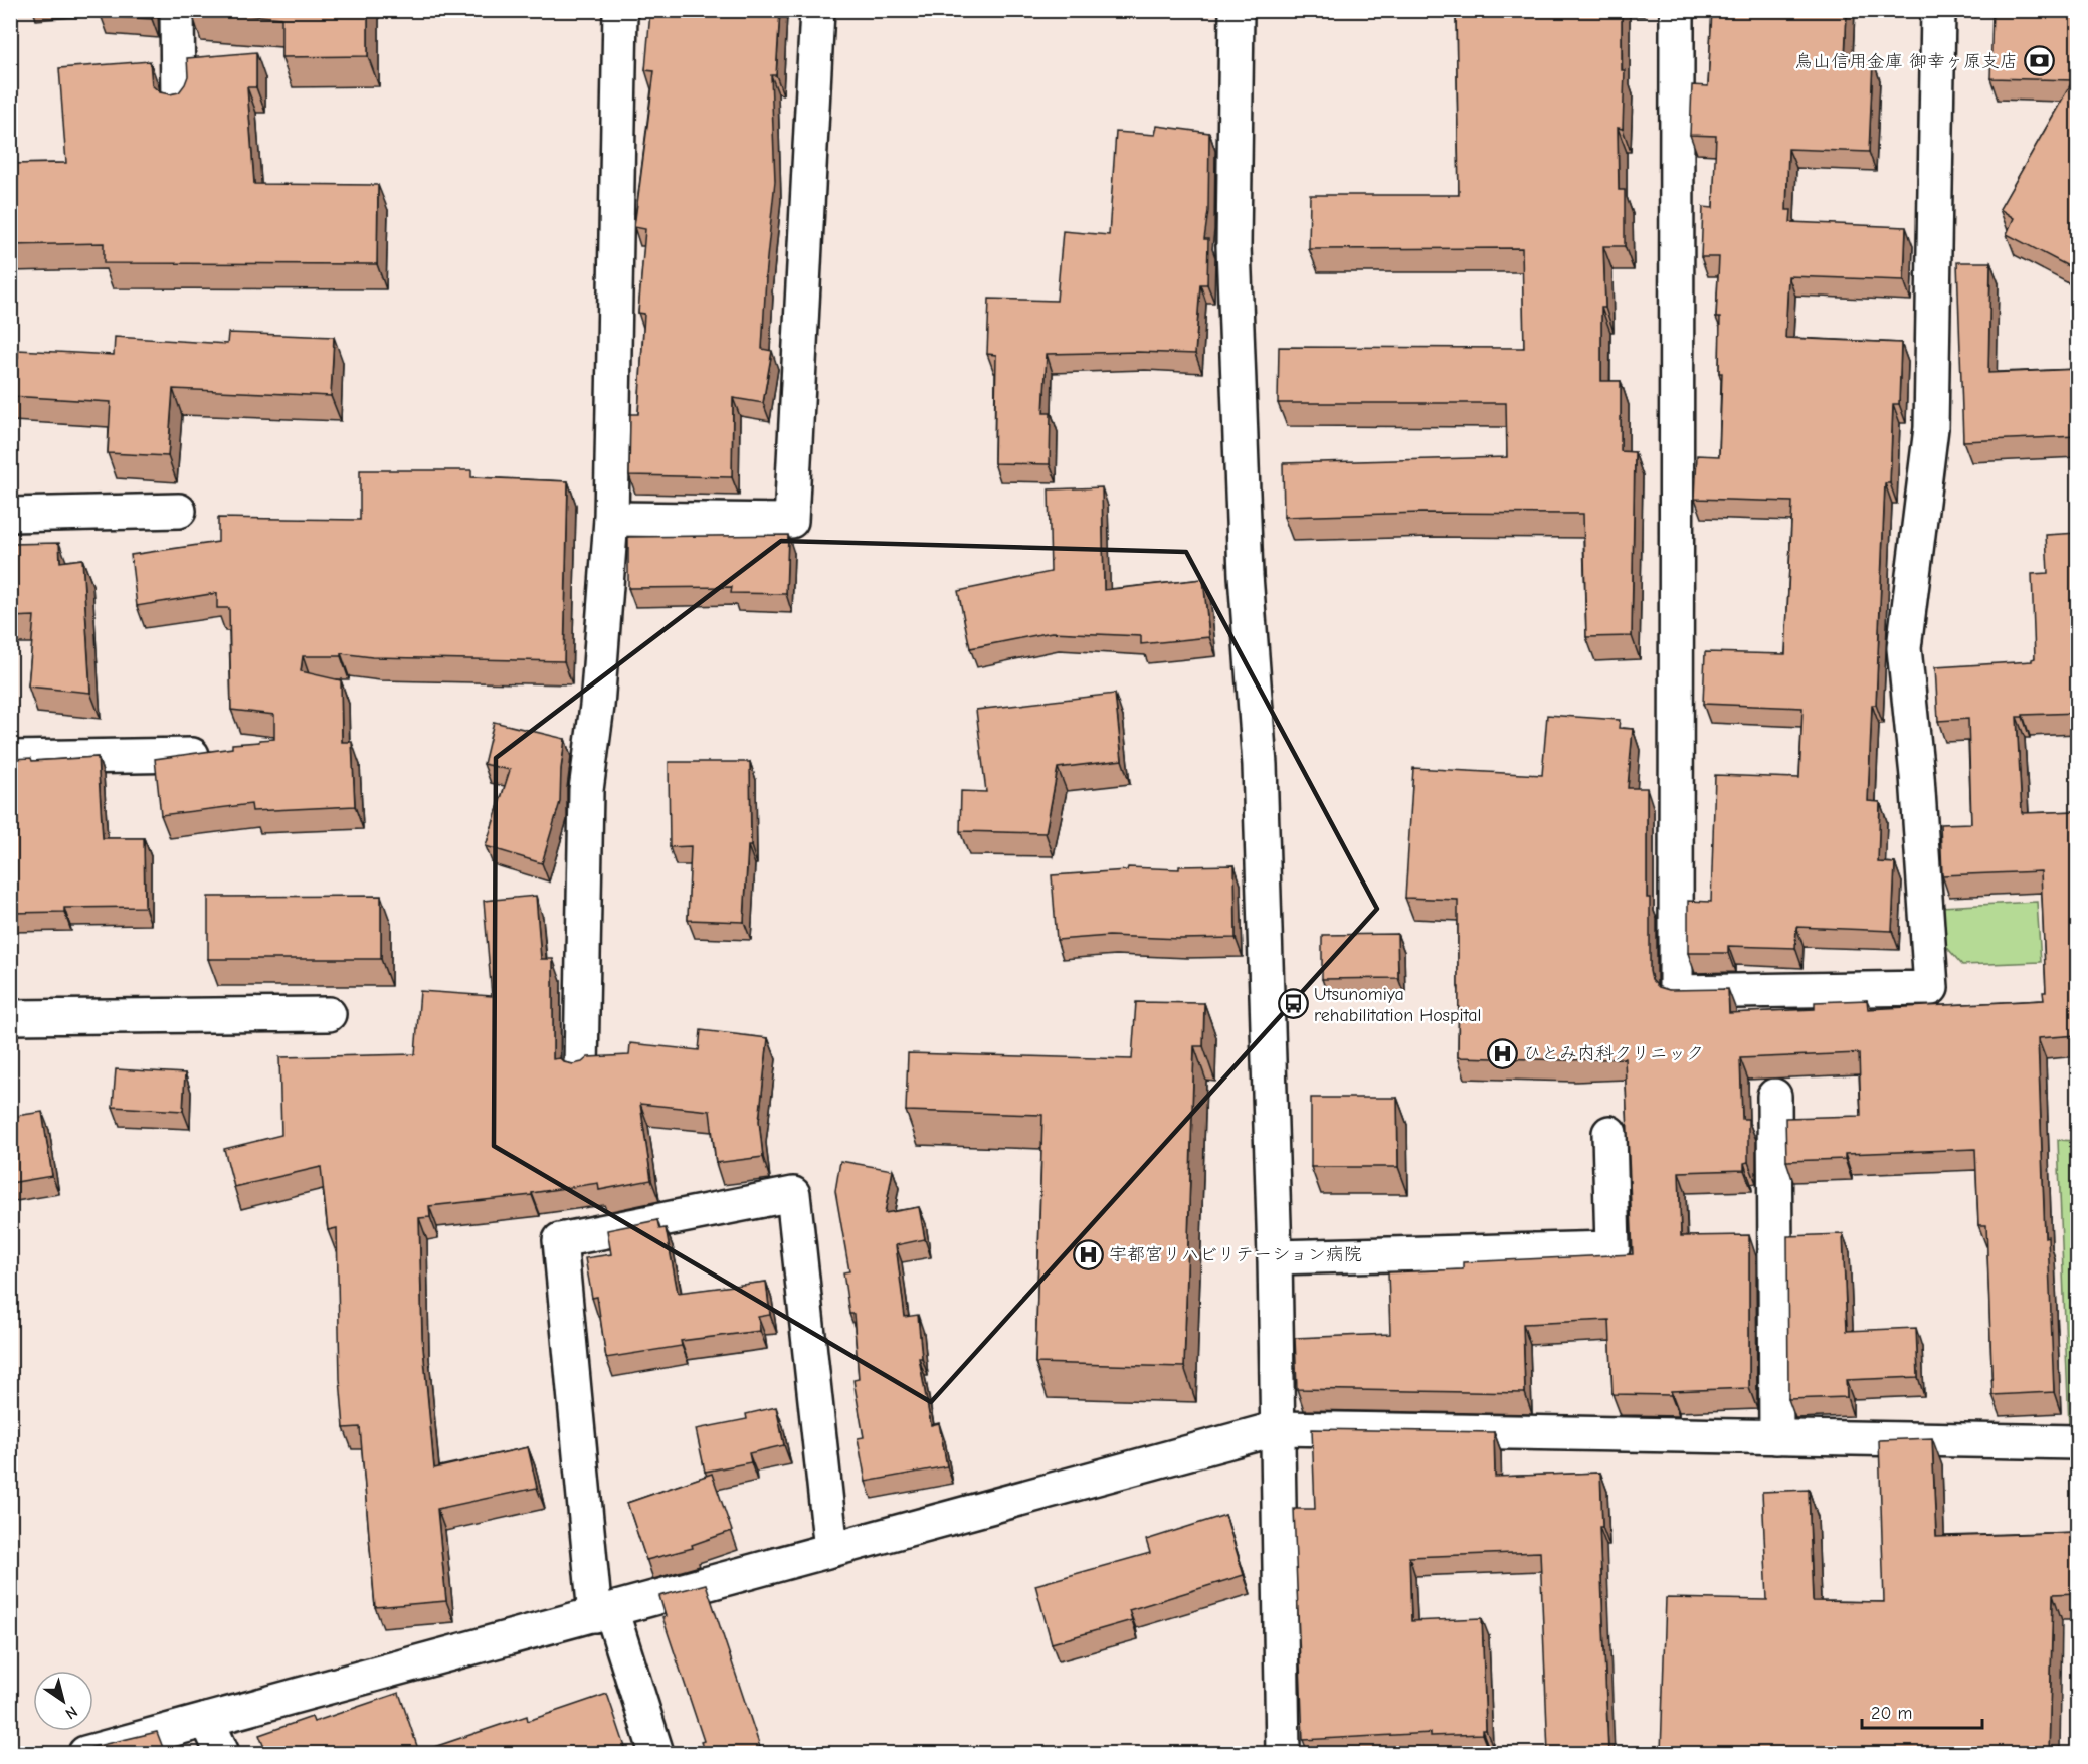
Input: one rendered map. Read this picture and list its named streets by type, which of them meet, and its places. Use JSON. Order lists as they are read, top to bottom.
{
  "places": {
    "bank": ["烏山信用金庫 御幸ヶ原支店"],
    "bus stop": ["Utsunomiya rehabilitation Hospital"],
    "hospital": ["ひとみ内科クリニック", "宇都宮リハビリテーション病院"]
  },
  "scale_bar": "20 m",
  "north": "bottom right"
}
